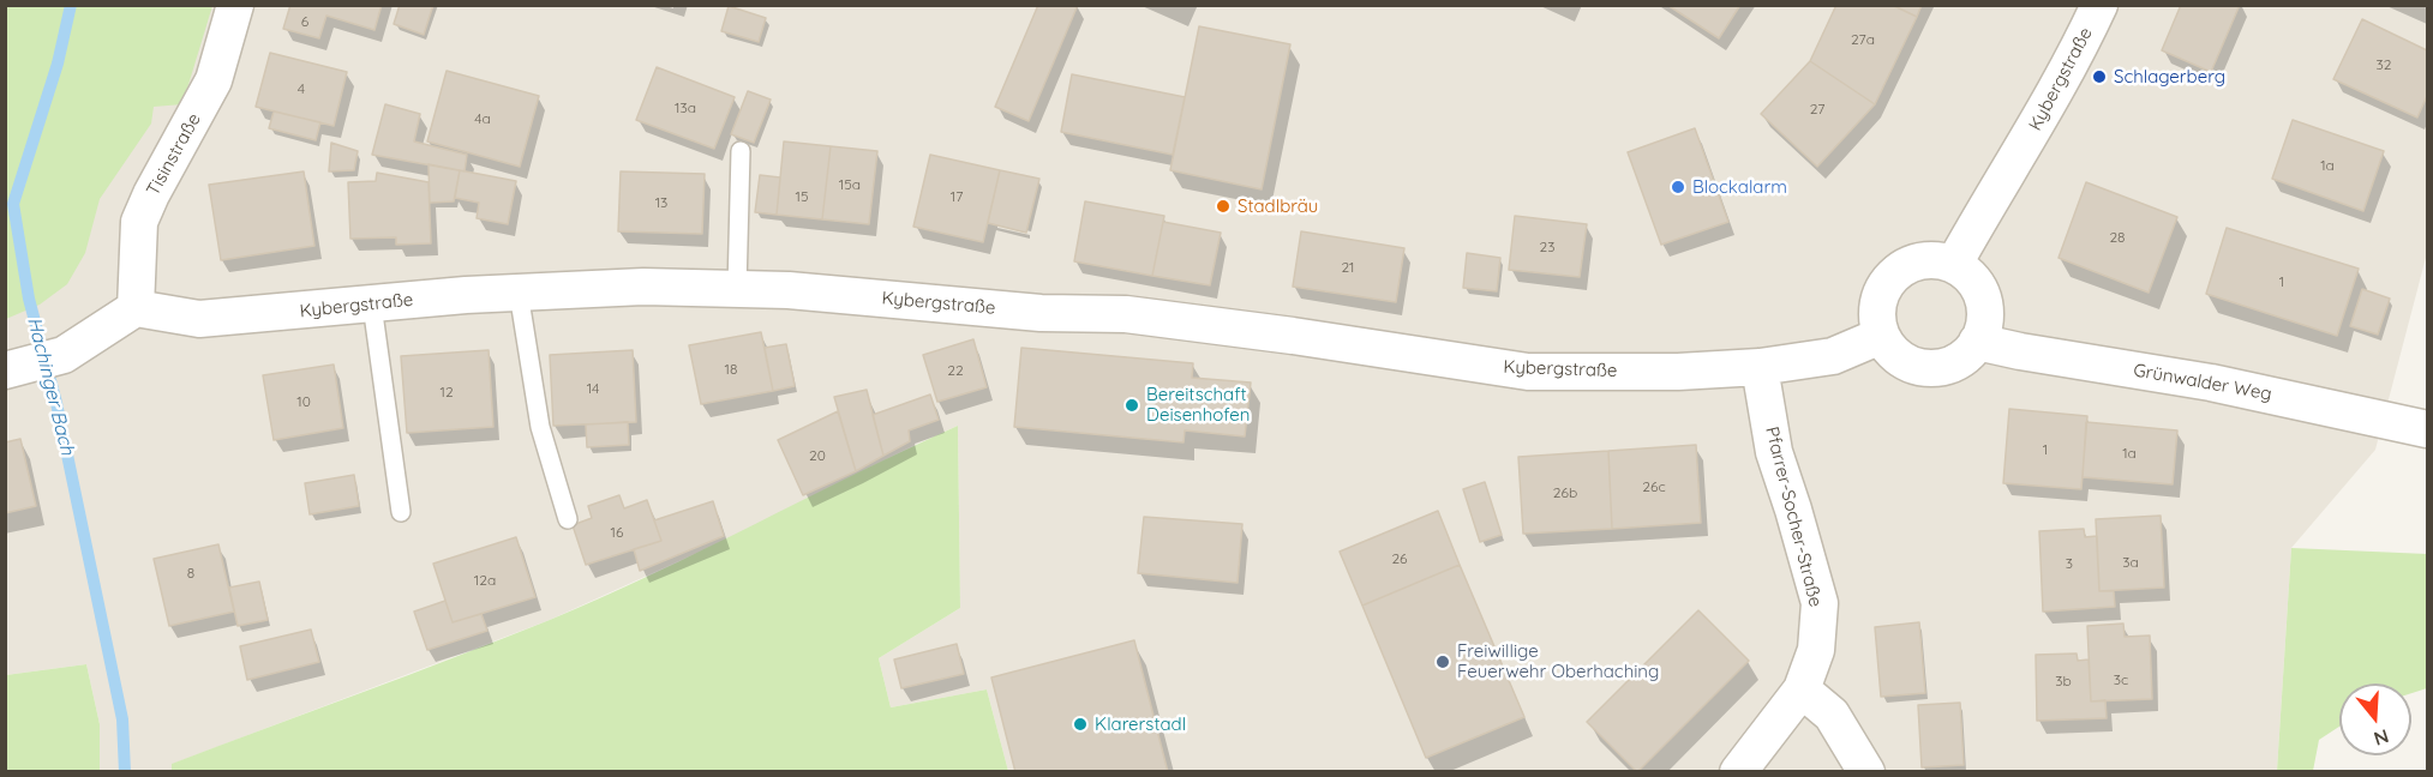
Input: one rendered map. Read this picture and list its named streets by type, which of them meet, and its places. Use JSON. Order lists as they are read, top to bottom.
{
  "streets": {
    "street": [
      "Kybergstraße",
      "Tisinstraße",
      "Grünwalder Weg",
      "Pfarrer-Socher-Straße"
    ]
  },
  "crossings": [
    ["Kybergstraße", "Tisinstraße"],
    ["Kybergstraße", "Grünwalder Weg"],
    ["Kybergstraße", "Pfarrer-Socher-Straße"]
  ],
  "water": ["Hachinger Bach"],
  "places": [
    "Schlagerberg",
    "Blockalarm",
    "Stadlbräu",
    "Bereitschaft Deisenhofen",
    "Freiwillige Feuerwehr Oberhaching",
    "Klarerstadl"
  ],
  "house_numbers": [
    "6",
    "27a",
    "32",
    "4",
    "13a",
    "27",
    "4a",
    "1a",
    "15a",
    "15",
    "17",
    "13",
    "28",
    "23",
    "21",
    "1",
    "18",
    "22",
    "14",
    "12",
    "10",
    "1",
    "1a",
    "20",
    "26c",
    "26b",
    "16",
    "26",
    "3a",
    "3",
    "8",
    "12a",
    "3c",
    "3b"
  ],
  "north": "bottom"
}
